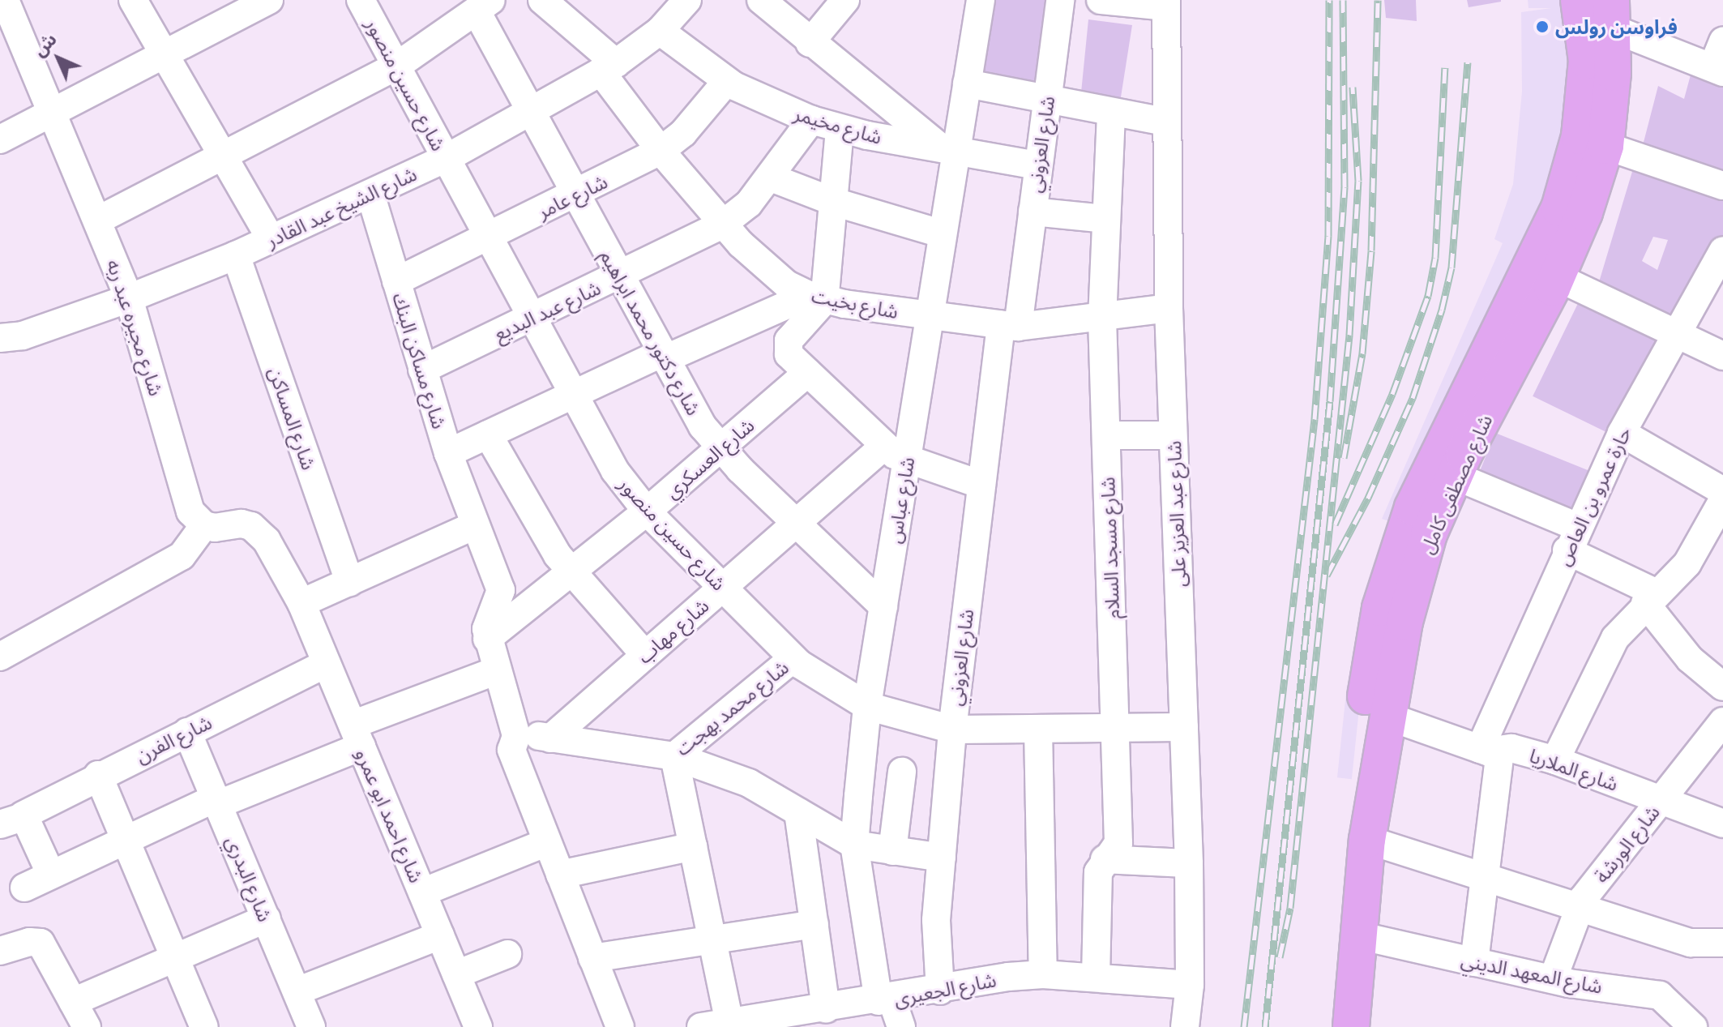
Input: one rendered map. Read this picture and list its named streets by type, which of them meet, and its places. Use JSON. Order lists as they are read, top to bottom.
{
  "streets": {
    "main road": ["شارع مصطفى كامل"],
    "street": [
      "شارع حسين منصور",
      "شارع مخيمر",
      "شارع العزوني",
      "شارع عامر",
      "شارع الشيخ عبد القادر",
      "شارع بخيت",
      "شارع عبد البديع",
      "شارع مجيره عبد ربه",
      "شارع دكتور محمد ابراهيم",
      "شارع مساكن البنك",
      "شارع المساكن",
      "شارع العسكري",
      "حارة عمرو بن العاص",
      "شارع عباس",
      "شارع عبد العزيز على",
      "شارع مسجد السلام",
      "شارع مهاب",
      "شارع محمد بهجت",
      "شارع الفرن",
      "شارع الملاريا",
      "شارع احمد ابو عمرو",
      "شارع الورشة",
      "شارع البدري",
      "شارع المعهد الديني",
      "شارع الجعيرى"
    ]
  },
  "crossings": [
    ["شارع حسين منصور", "شارع العزوني"],
    ["شارع حسين منصور", "شارع عامر"],
    ["شارع حسين منصور", "شارع الشيخ عبد القادر"],
    ["شارع حسين منصور", "شارع عبد البديع"],
    ["شارع حسين منصور", "شارع العسكري"],
    ["شارع حسين منصور", "شارع عباس"],
    ["شارع حسين منصور", "شارع عبد العزيز على"],
    ["شارع حسين منصور", "شارع مسجد السلام"],
    ["شارع حسين منصور", "شارع مهاب"],
    ["شارع حسين منصور", "شارع محمد بهجت"],
    ["شارع مخيمر", "شارع العزوني"],
    ["شارع مخيمر", "شارع عامر"],
    ["شارع مخيمر", "شارع الشيخ عبد القادر"],
    ["شارع مخيمر", "شارع عبد البديع"],
    ["شارع مخيمر", "شارع عباس"],
    ["شارع العزوني", "شارع بخيت"],
    ["شارع العزوني", "شارع الجعيرى"],
    ["شارع عامر", "شارع بخيت"],
    ["شارع عامر", "شارع دكتور محمد ابراهيم"],
    ["شارع عامر", "شارع مساكن البنك"],
    ["شارع الشيخ عبد القادر", "شارع بخيت"],
    ["شارع الشيخ عبد القادر", "شارع مجيره عبد ربه"],
    ["شارع الشيخ عبد القادر", "شارع دكتور محمد ابراهيم"],
    ["شارع الشيخ عبد القادر", "شارع مساكن البنك"],
    ["شارع الشيخ عبد القادر", "شارع المساكن"],
    ["شارع بخيت", "شارع عبد البديع"],
    ["شارع بخيت", "شارع عباس"],
    ["شارع بخيت", "شارع عبد العزيز على"],
    ["شارع بخيت", "شارع مسجد السلام"],
    ["شارع عبد البديع", "شارع دكتور محمد ابراهيم"],
    ["شارع عبد البديع", "شارع مساكن البنك"],
    ["شارع دكتور محمد ابراهيم", "شارع العسكري"],
    ["شارع دكتور محمد ابراهيم", "شارع عباس"],
    ["شارع دكتور محمد ابراهيم", "شارع مهاب"],
    ["شارع مساكن البنك", "شارع العسكري"],
    ["شارع مصطفى كامل", "شارع الملاريا"],
    ["شارع مصطفى كامل", "شارع المعهد الديني"],
    ["حارة عمرو بن العاص", "شارع الملاريا"],
    ["حارة عمرو بن العاص", "شارع المعهد الديني"],
    ["شارع عباس", "شارع الجعيرى"],
    ["شارع عبد العزيز على", "شارع الجعيرى"],
    ["شارع مسجد السلام", "شارع الجعيرى"],
    ["شارع مهاب", "شارع محمد بهجت"],
    ["شارع الفرن", "شارع احمد ابو عمرو"],
    ["شارع الفرن", "شارع البدري"],
    ["شارع الملاريا", "شارع الورشة"],
    ["شارع الورشة", "شارع المعهد الديني"]
  ],
  "places": ["فراوسن رولس"],
  "north": "top left"
}
